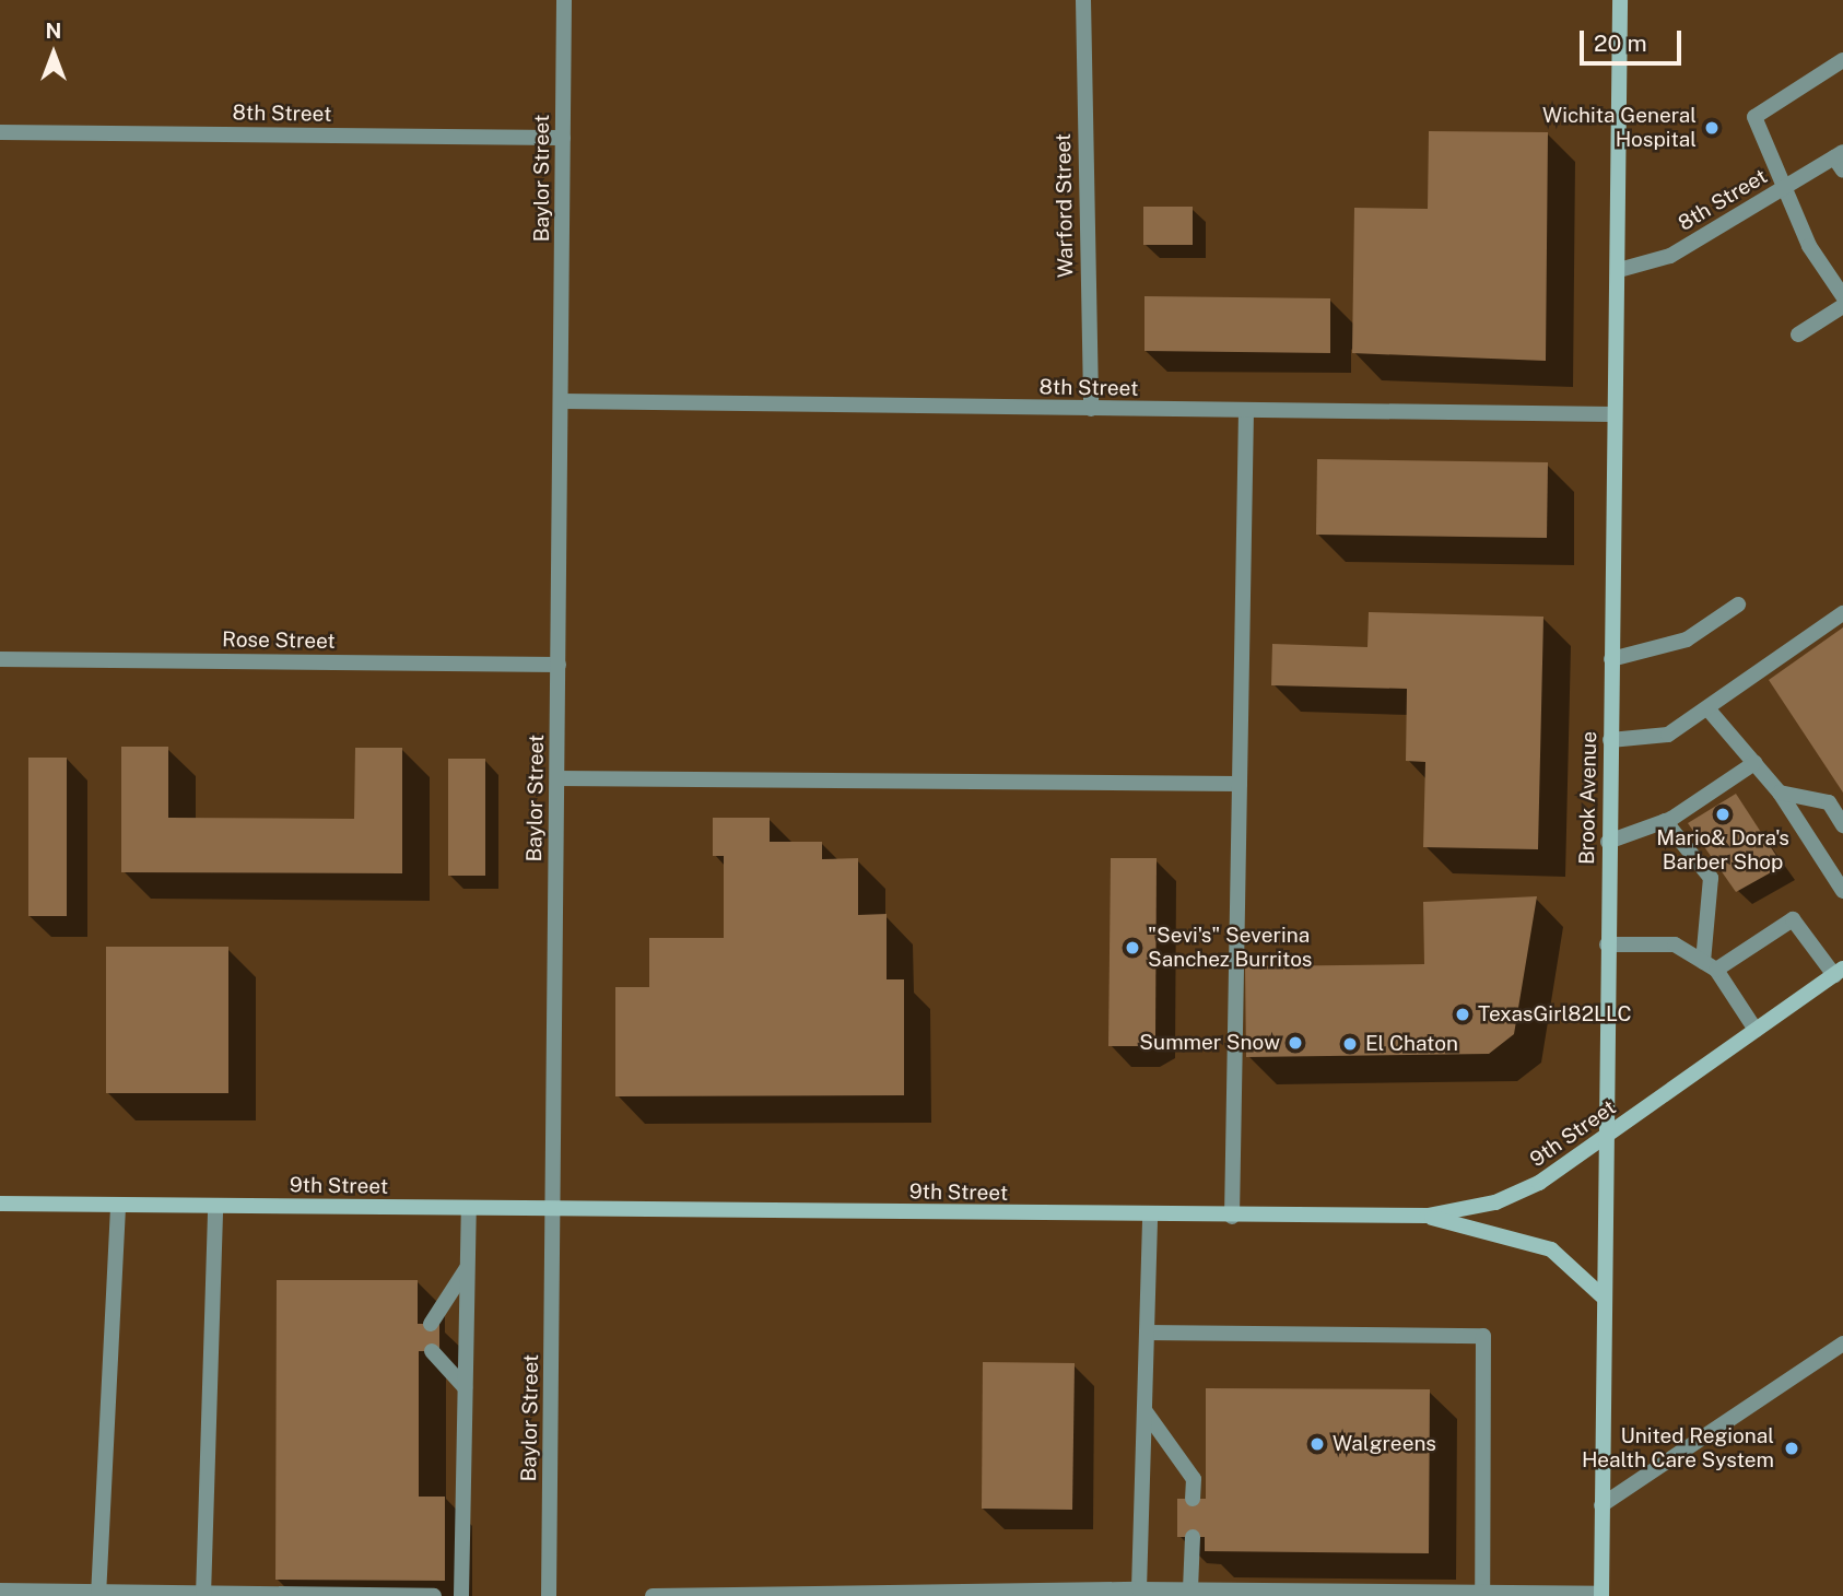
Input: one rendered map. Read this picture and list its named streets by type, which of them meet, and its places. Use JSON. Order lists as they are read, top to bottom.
{
  "streets": {
    "street": [
      "8th Street",
      "Baylor Street",
      "Warford Street",
      "Rose Street",
      "Brook Avenue",
      "9th Street"
    ]
  },
  "crossings": [
    ["8th Street", "Baylor Street"],
    ["8th Street", "Warford Street"],
    ["8th Street", "Brook Avenue"],
    ["Baylor Street", "Rose Street"],
    ["Baylor Street", "9th Street"],
    ["Brook Avenue", "9th Street"]
  ],
  "places": [
    "Wichita General Hospital",
    "Mario& Dora's Barber Shop",
    "\"Sevi's\" Severina Sanchez Burritos",
    "TexasGirl82LLC",
    "Summer Snow",
    "El Chaton",
    "Walgreens",
    "United Regional Health Care System"
  ],
  "scale_bar": "20 m",
  "north": "top"
}
